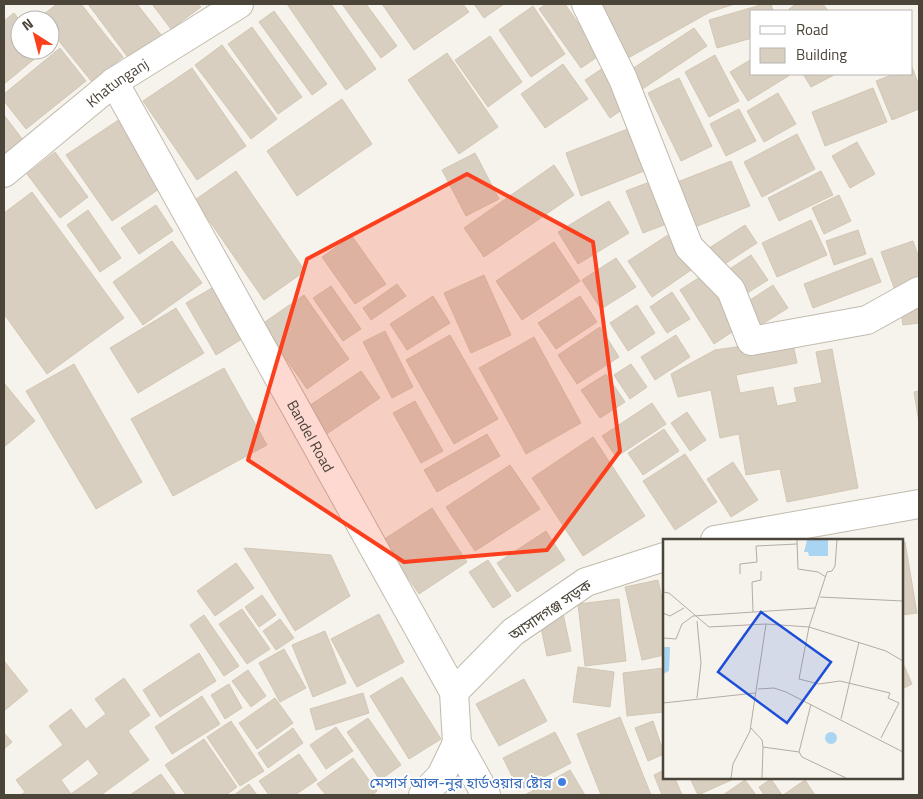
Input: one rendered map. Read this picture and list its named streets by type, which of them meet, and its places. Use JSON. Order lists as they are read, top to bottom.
{
  "streets": {
    "street": ["Khatunganj", "Bandel Road", "আসাদগঞ্জ সড়ক"]
  },
  "crossings": [
    ["Khatunganj", "Bandel Road"],
    ["Bandel Road", "আসাদগঞ্জ সড়ক"]
  ],
  "places": ["মেসার্স আল-নুর হার্ডওয়ার ষ্টোর"],
  "legend": ["Road", "Building"],
  "north": "top left"
}
